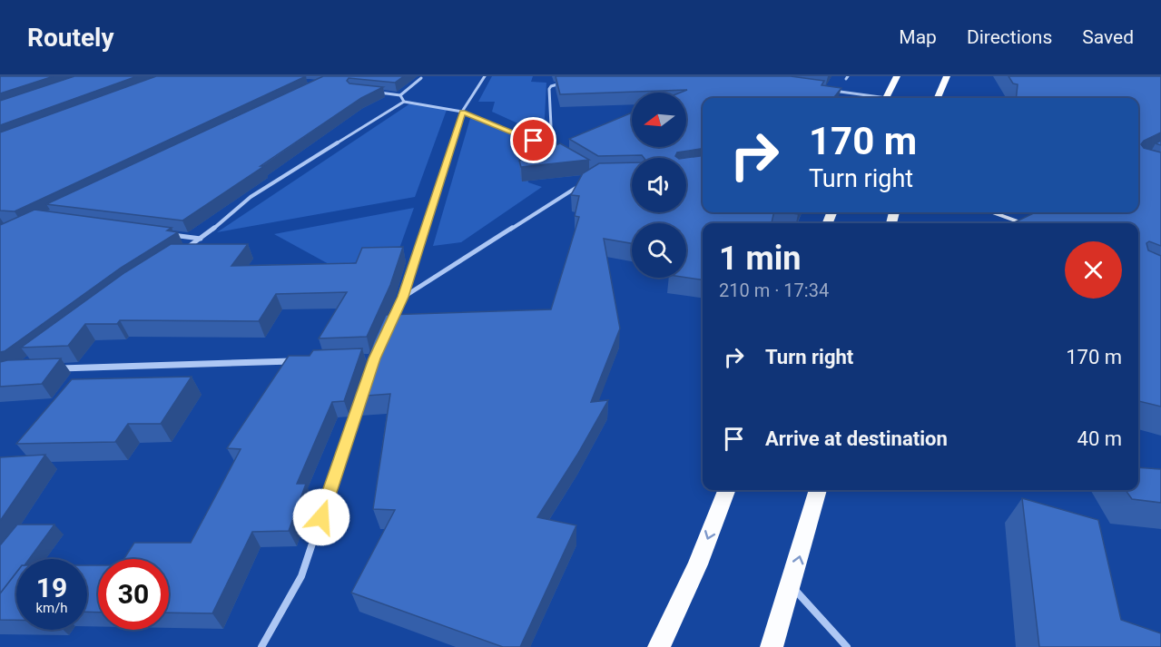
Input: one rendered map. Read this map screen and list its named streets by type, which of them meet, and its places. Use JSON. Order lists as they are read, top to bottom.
{
  "north": "left",
  "page": {
    "header": "Routely",
    "nav": ["Map", "Directions", "Saved"],
    "turn": ["170 m", "Turn right"],
    "heading": ["1 min", "210 m · 17:34"],
    "list": [
      {
        "name": "Turn right",
        "value": "170 m"
      },
      {
        "name": "Arrive at destination",
        "value": "40 m"
      }
    ],
    "speed": "19 km/h",
    "limit": "30"
  }
}
